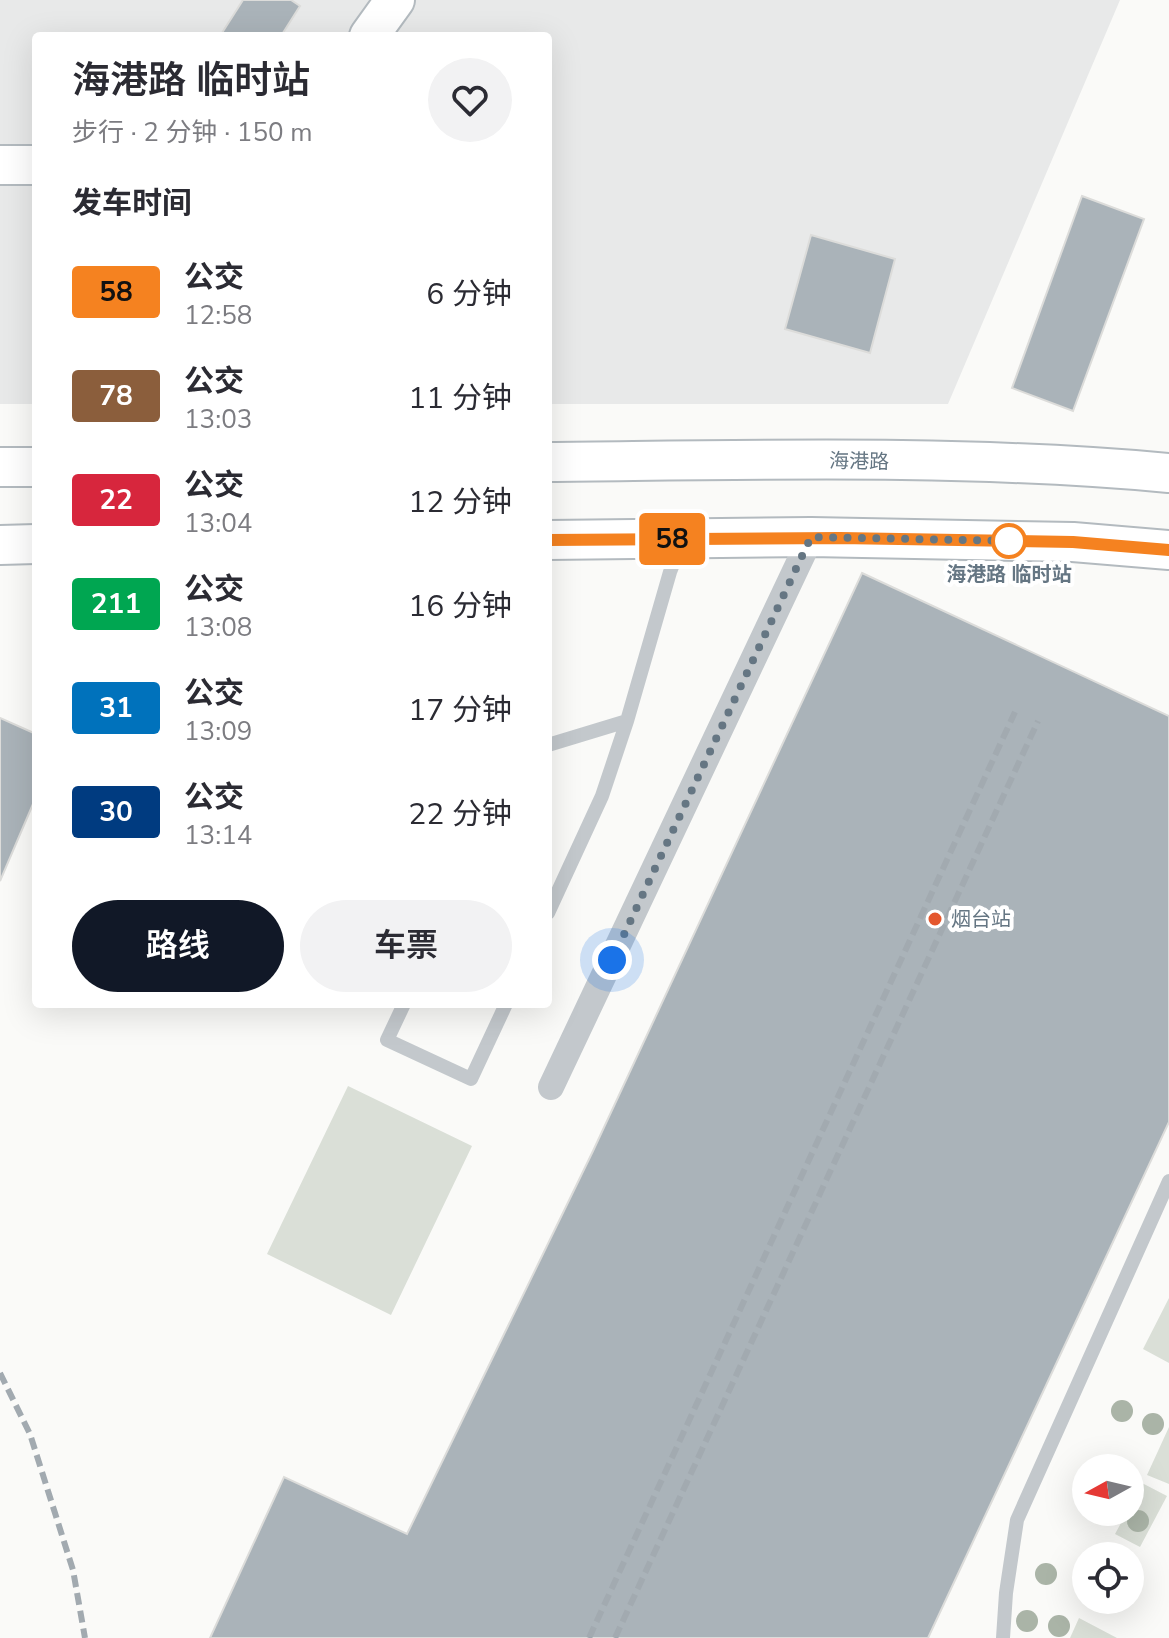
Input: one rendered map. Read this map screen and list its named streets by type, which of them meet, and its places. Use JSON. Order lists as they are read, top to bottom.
{
  "streets": {
    "main road": ["海港路"]
  },
  "places": ["海港路 临时站", "烟台站"],
  "lines": ["bus line 58"],
  "north": "left",
  "page": {
    "on_map": "58",
    "heading": [
      ["海港路 临时站", "步行 · 2 分钟 · 150 m"],
      "发车时间"
    ],
    "list": [
      {
        "mark": "58",
        "name": "公交",
        "note": "12:58",
        "value": "6 分钟"
      },
      {
        "mark": "78",
        "name": "公交",
        "note": "13:03",
        "value": "11 分钟"
      },
      {
        "mark": "22",
        "name": "公交",
        "note": "13:04",
        "value": "12 分钟"
      },
      {
        "mark": "211",
        "name": "公交",
        "note": "13:08",
        "value": "16 分钟"
      },
      {
        "mark": "31",
        "name": "公交",
        "note": "13:09",
        "value": "17 分钟"
      },
      {
        "mark": "30",
        "name": "公交",
        "note": "13:14",
        "value": "22 分钟"
      }
    ],
    "buttons": ["路线", "车票"]
  }
}
